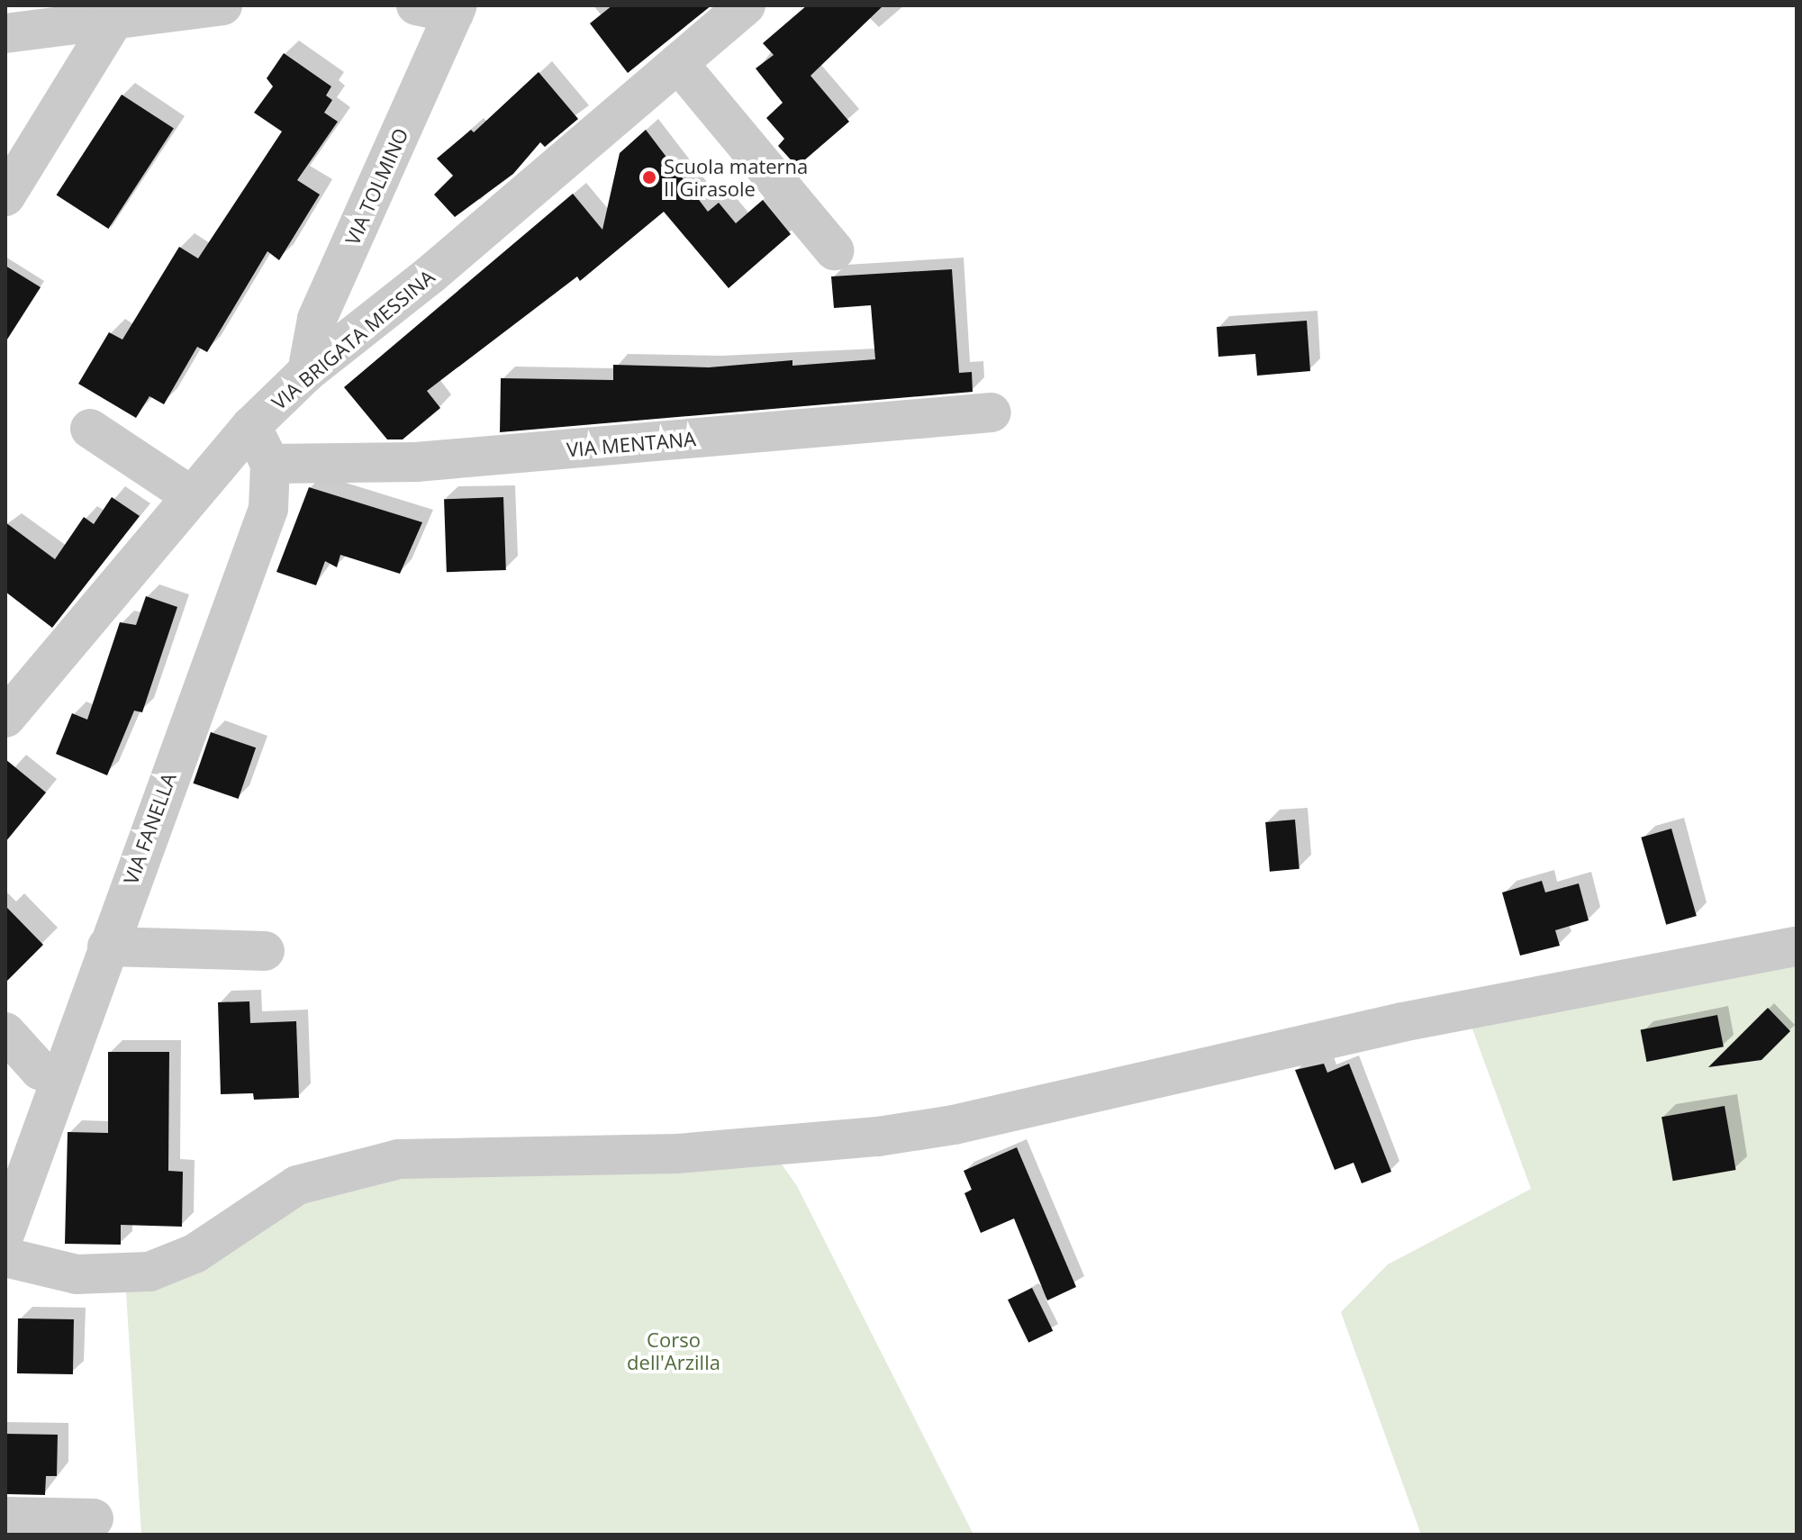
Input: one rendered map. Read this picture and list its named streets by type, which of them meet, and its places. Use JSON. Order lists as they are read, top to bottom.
{
  "streets": {
    "street": [
      "VIA TOLMINO",
      "VIA BRIGATA MESSINA",
      "VIA MENTANA",
      "VIA FANELLA"
    ]
  },
  "crossings": [
    ["VIA TOLMINO", "VIA BRIGATA MESSINA"],
    ["VIA BRIGATA MESSINA", "VIA FANELLA"],
    ["VIA MENTANA", "VIA FANELLA"]
  ],
  "parks": ["Corso dell'Arzilla"],
  "places": ["Scuola materna Il Girasole"]
}
